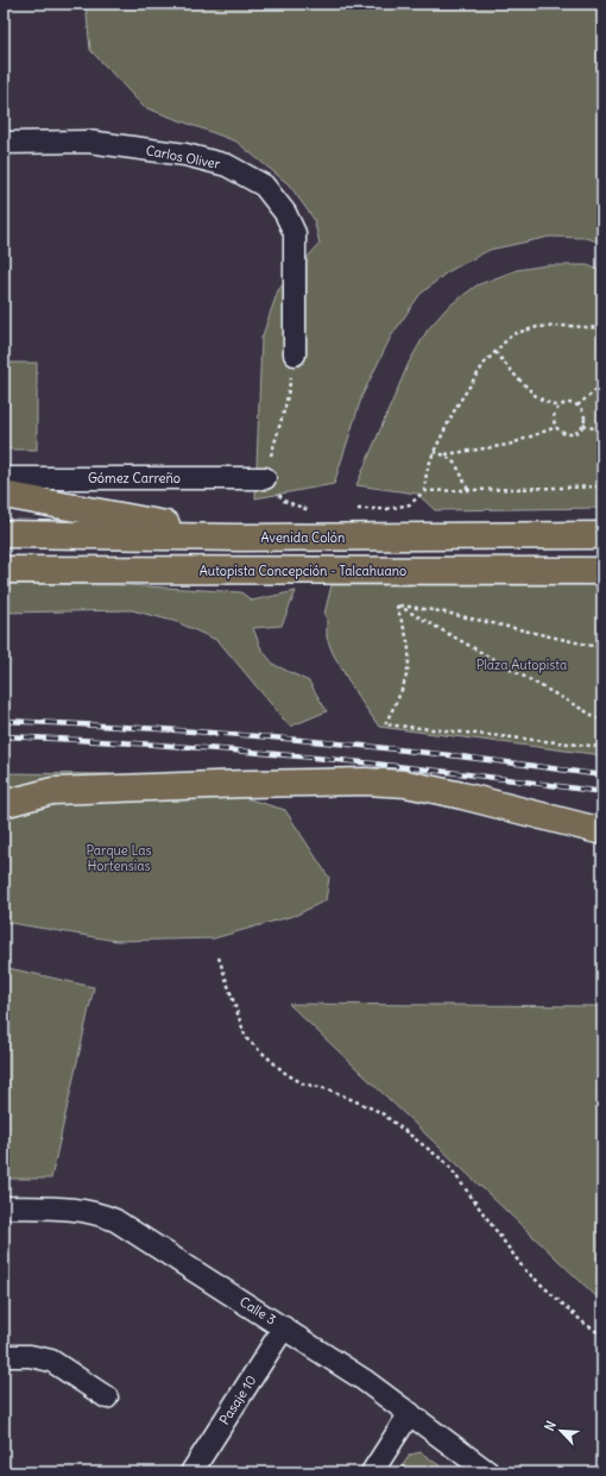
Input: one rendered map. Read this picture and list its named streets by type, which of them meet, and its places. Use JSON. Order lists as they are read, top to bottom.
{
  "streets": {
    "main road": ["Avenida Colón", "Autopista Concepción - Talcahuano"],
    "street": [
      "Carlos Oliver",
      "Gómez Carreño",
      "Calle 3",
      "Pasaje 10"
    ]
  },
  "crossings": [
    ["Calle 3", "Pasaje 10"]
  ],
  "parks": ["Plaza Autopista", "Parque Las Hortensias"],
  "north": "top left"
}
